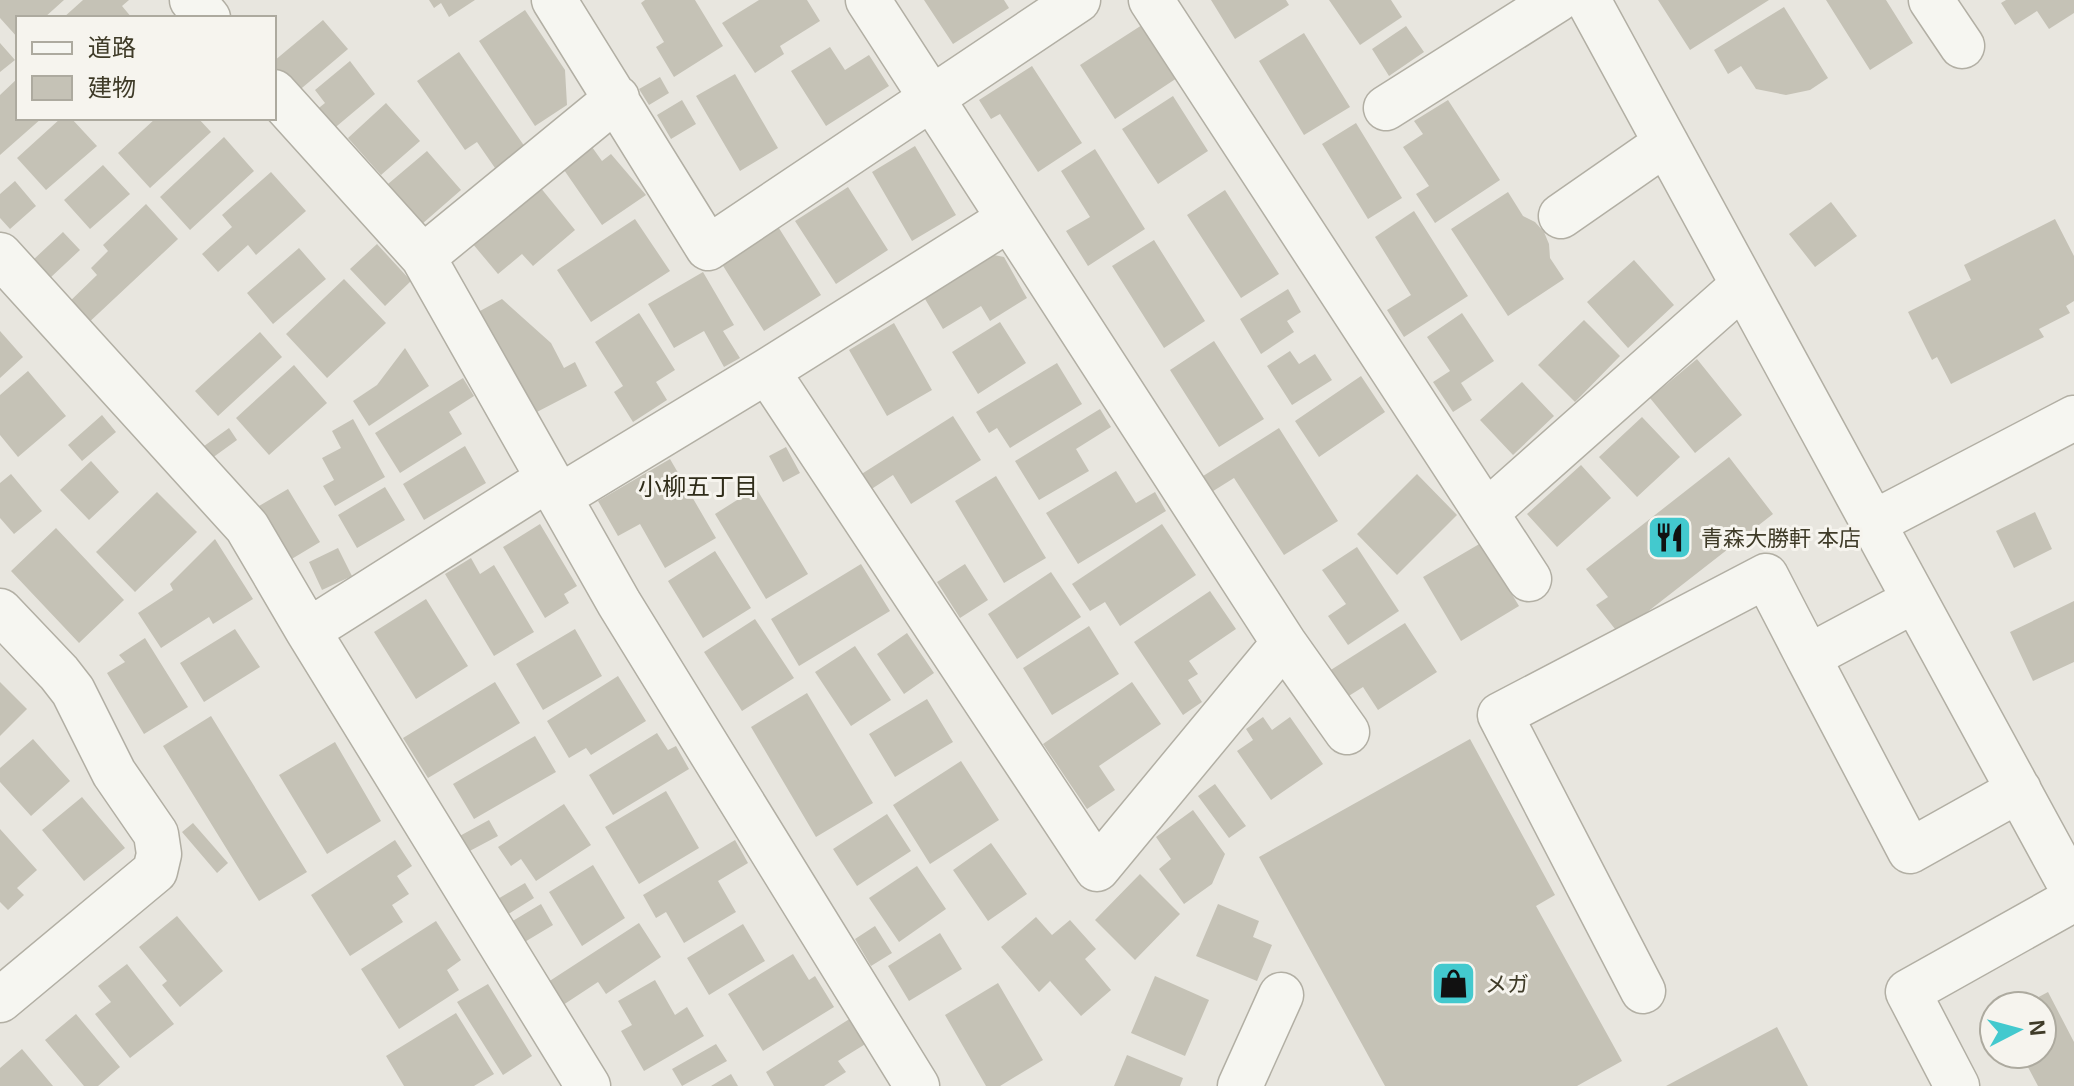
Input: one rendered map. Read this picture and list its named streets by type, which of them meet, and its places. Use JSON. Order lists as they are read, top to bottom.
{
  "districts": ["小柳五丁目"],
  "places": {
    "restaurant": ["青森大勝軒 本店"],
    "shop": ["メガ"]
  },
  "legend": ["道路", "建物"],
  "north": "right"
}
